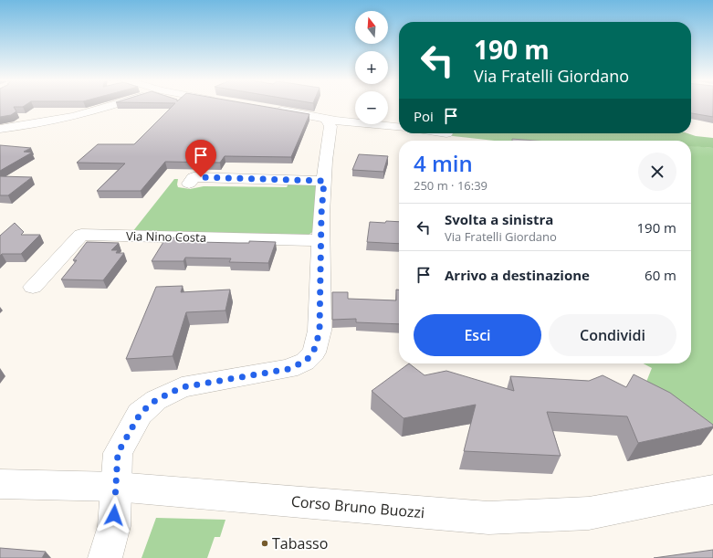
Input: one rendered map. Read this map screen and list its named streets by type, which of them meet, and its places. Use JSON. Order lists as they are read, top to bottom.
{
  "streets": {
    "street": ["Via Nino Costa", "Corso Bruno Buozzi"]
  },
  "places": ["Tabasso"],
  "north": "top",
  "page": {
    "map_buttons": ["+", "−"],
    "turn": ["190 m", "Via Fratelli Giordano"],
    "then": "Poi",
    "heading": ["4 min", "250 m · 16:39"],
    "list": [
      {
        "name": "Svolta a sinistra",
        "note": "Via Fratelli Giordano",
        "value": "190 m"
      },
      {
        "name": "Arrivo a destinazione",
        "value": "60 m"
      }
    ],
    "buttons": ["Esci", "Condividi"]
  }
}
